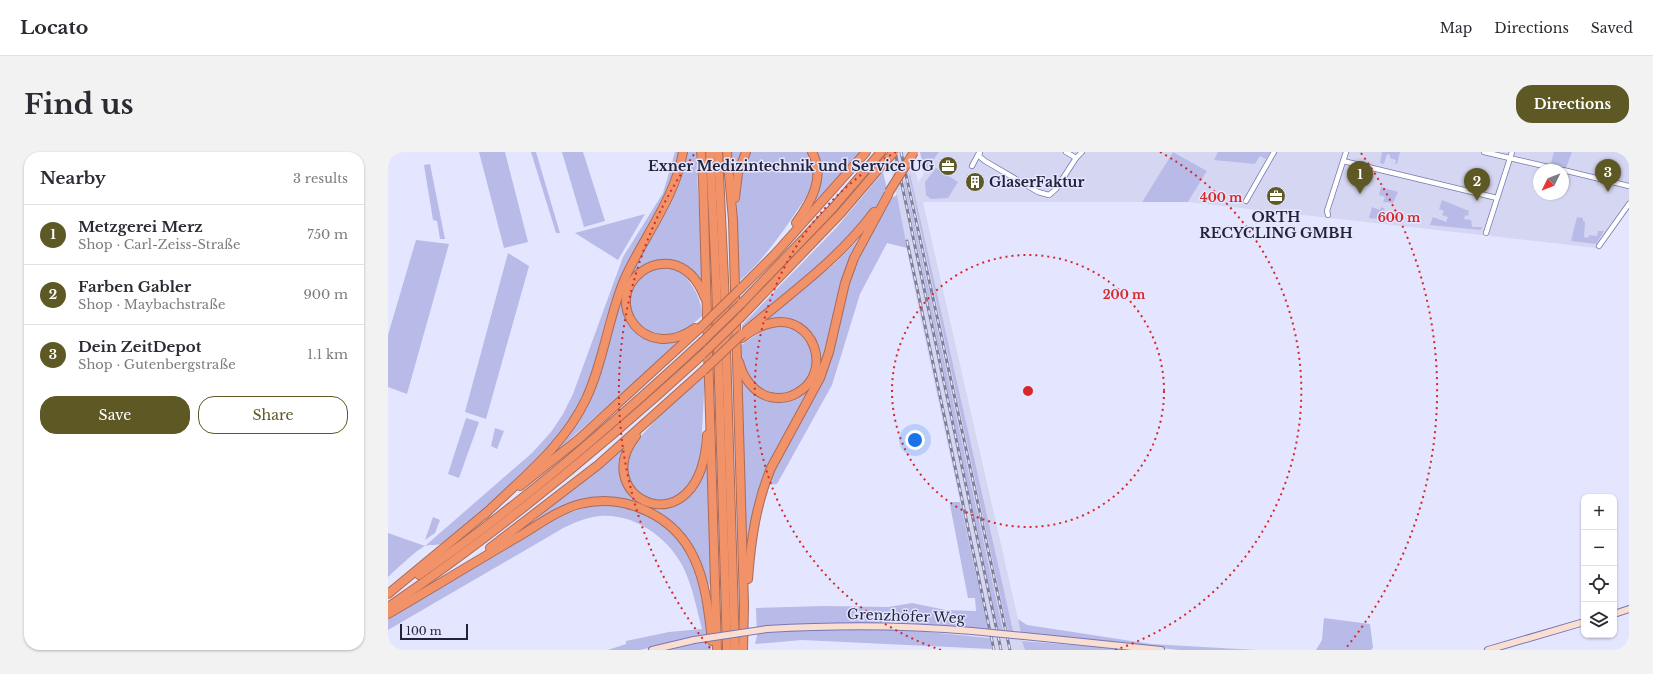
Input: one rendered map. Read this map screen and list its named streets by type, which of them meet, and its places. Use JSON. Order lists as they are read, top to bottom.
{
  "streets": {
    "main road": ["Grenzhöfer Weg"]
  },
  "places": {
    "office": ["Exner Medizintechnik und Service UG", "ORTH RECYCLING GMBH"],
    "building": ["GlaserFaktur"]
  },
  "scale_bar": "100 m",
  "north": "bottom left",
  "page": {
    "header": "Locato",
    "nav": ["Map", "Directions", "Saved"],
    "buttons": [
      "Directions",
      ["Save", "Share"]
    ],
    "title": "Find us",
    "heading": ["Nearby", "3 results"],
    "pins": ["3", "1", "2"],
    "list": [
      {
        "mark": "1",
        "name": "Metzgerei Merz",
        "note": "Shop · Carl-Zeiss-Straße",
        "value": "750 m"
      },
      {
        "mark": "2",
        "name": "Farben Gabler",
        "note": "Shop · Maybachstraße",
        "value": "900 m"
      },
      {
        "mark": "3",
        "name": "Dein ZeitDepot",
        "note": "Shop · Gutenbergstraße",
        "value": "1.1 km"
      }
    ],
    "map_buttons": ["+", "−"],
    "scale": "100 m"
  },
  "rings": ["400 m", "600 m", "200 m"]
}
